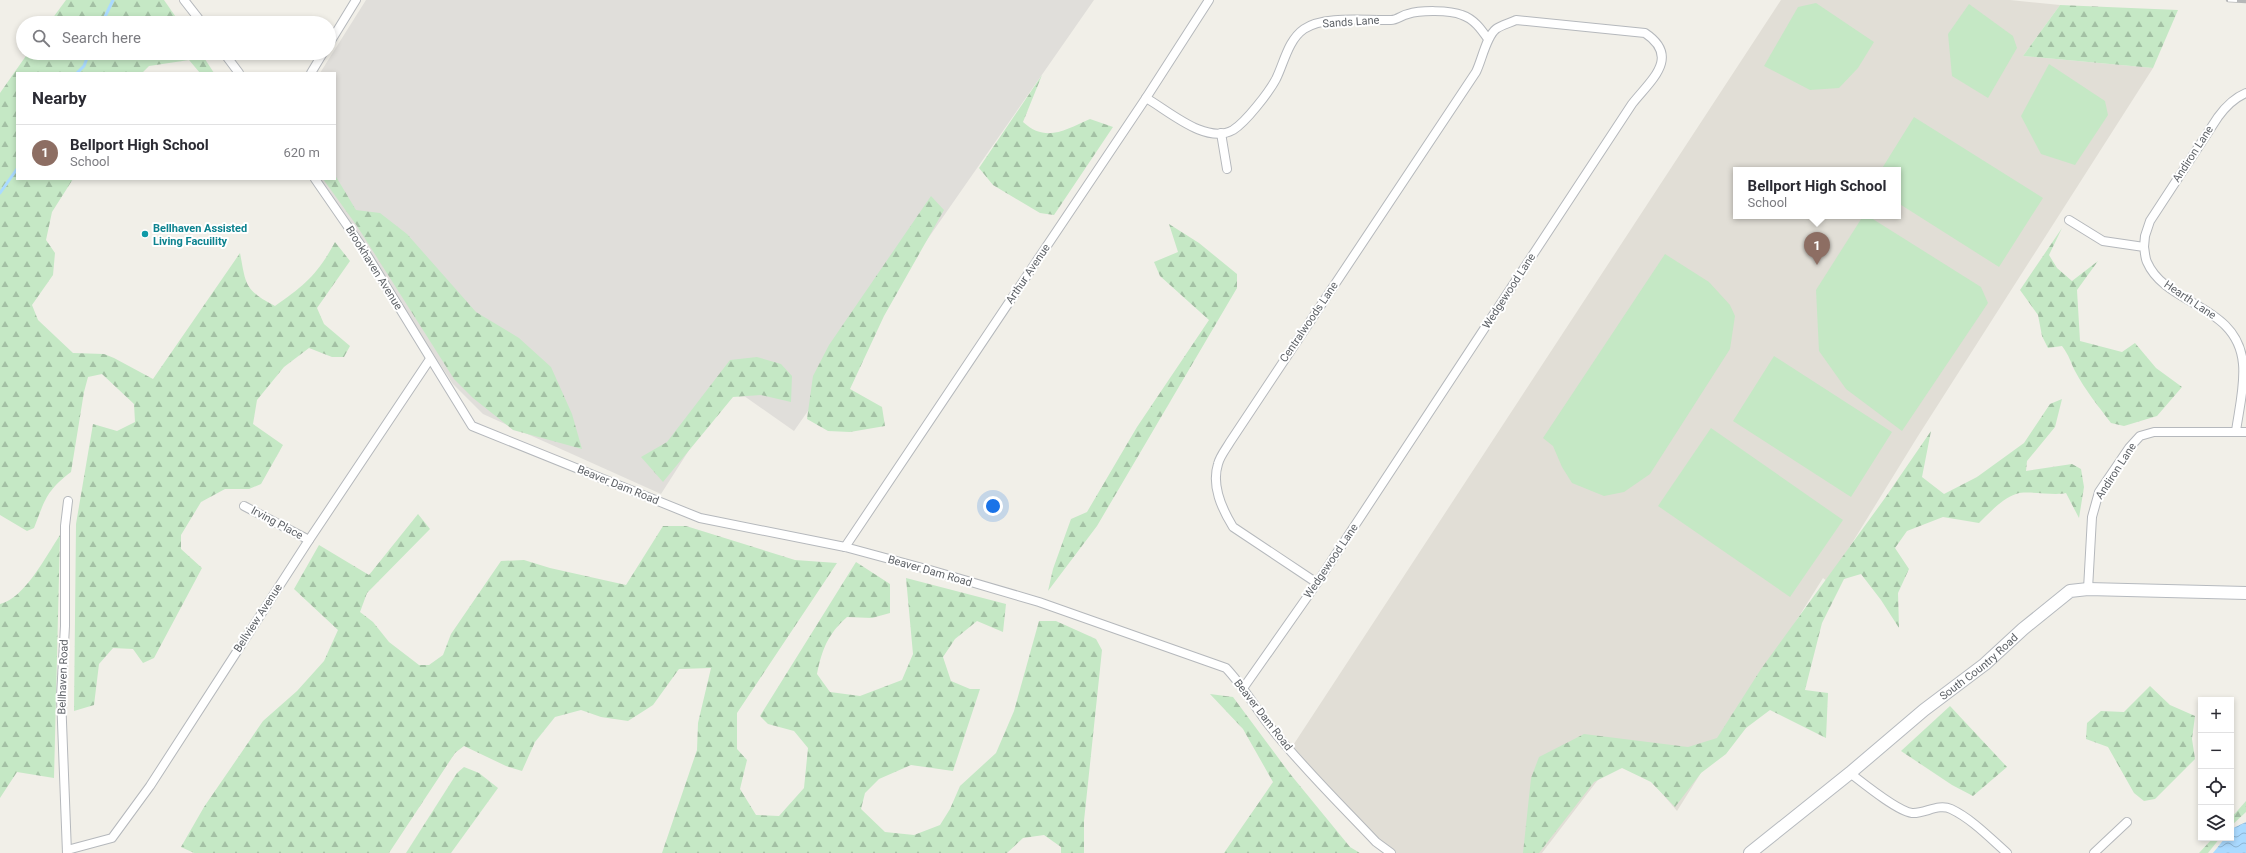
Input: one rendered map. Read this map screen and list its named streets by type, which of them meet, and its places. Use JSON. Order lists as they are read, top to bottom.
{
  "streets": {
    "main road": ["South Country Road"],
    "street": [
      "Sands Lane",
      "Andiron Lane",
      "Brookhaven Avenue",
      "Arthur Avenue",
      "Wedgewood Lane",
      "Hearth Lane",
      "Centralwoods Lane",
      "Beaver Dam Road",
      "Irving Place",
      "Bellview Avenue",
      "Bellhaven Road"
    ]
  },
  "crossings": [
    ["Sands Lane", "Wedgewood Lane"],
    ["Sands Lane", "Centralwoods Lane"],
    ["Andiron Lane", "Hearth Lane"],
    ["Andiron Lane", "South Country Road"],
    ["Brookhaven Avenue", "Beaver Dam Road"],
    ["Brookhaven Avenue", "Bellview Avenue"],
    ["Arthur Avenue", "Beaver Dam Road"],
    ["Wedgewood Lane", "Centralwoods Lane"],
    ["Wedgewood Lane", "Beaver Dam Road"],
    ["Beaver Dam Road", "Bellview Avenue"],
    ["Irving Place", "Bellview Avenue"],
    ["Bellview Avenue", "Bellhaven Road"]
  ],
  "places": ["Bellhaven Assisted Living Facuility"],
  "page": {
    "search": "Search here",
    "heading": "Nearby",
    "list": [
      {
        "mark": "1",
        "name": "Bellport High School",
        "note": "School",
        "value": "620 m"
      }
    ],
    "popup": ["Bellport High School", "School"],
    "pins": "1",
    "map_buttons": ["+", "−"]
  }
}
